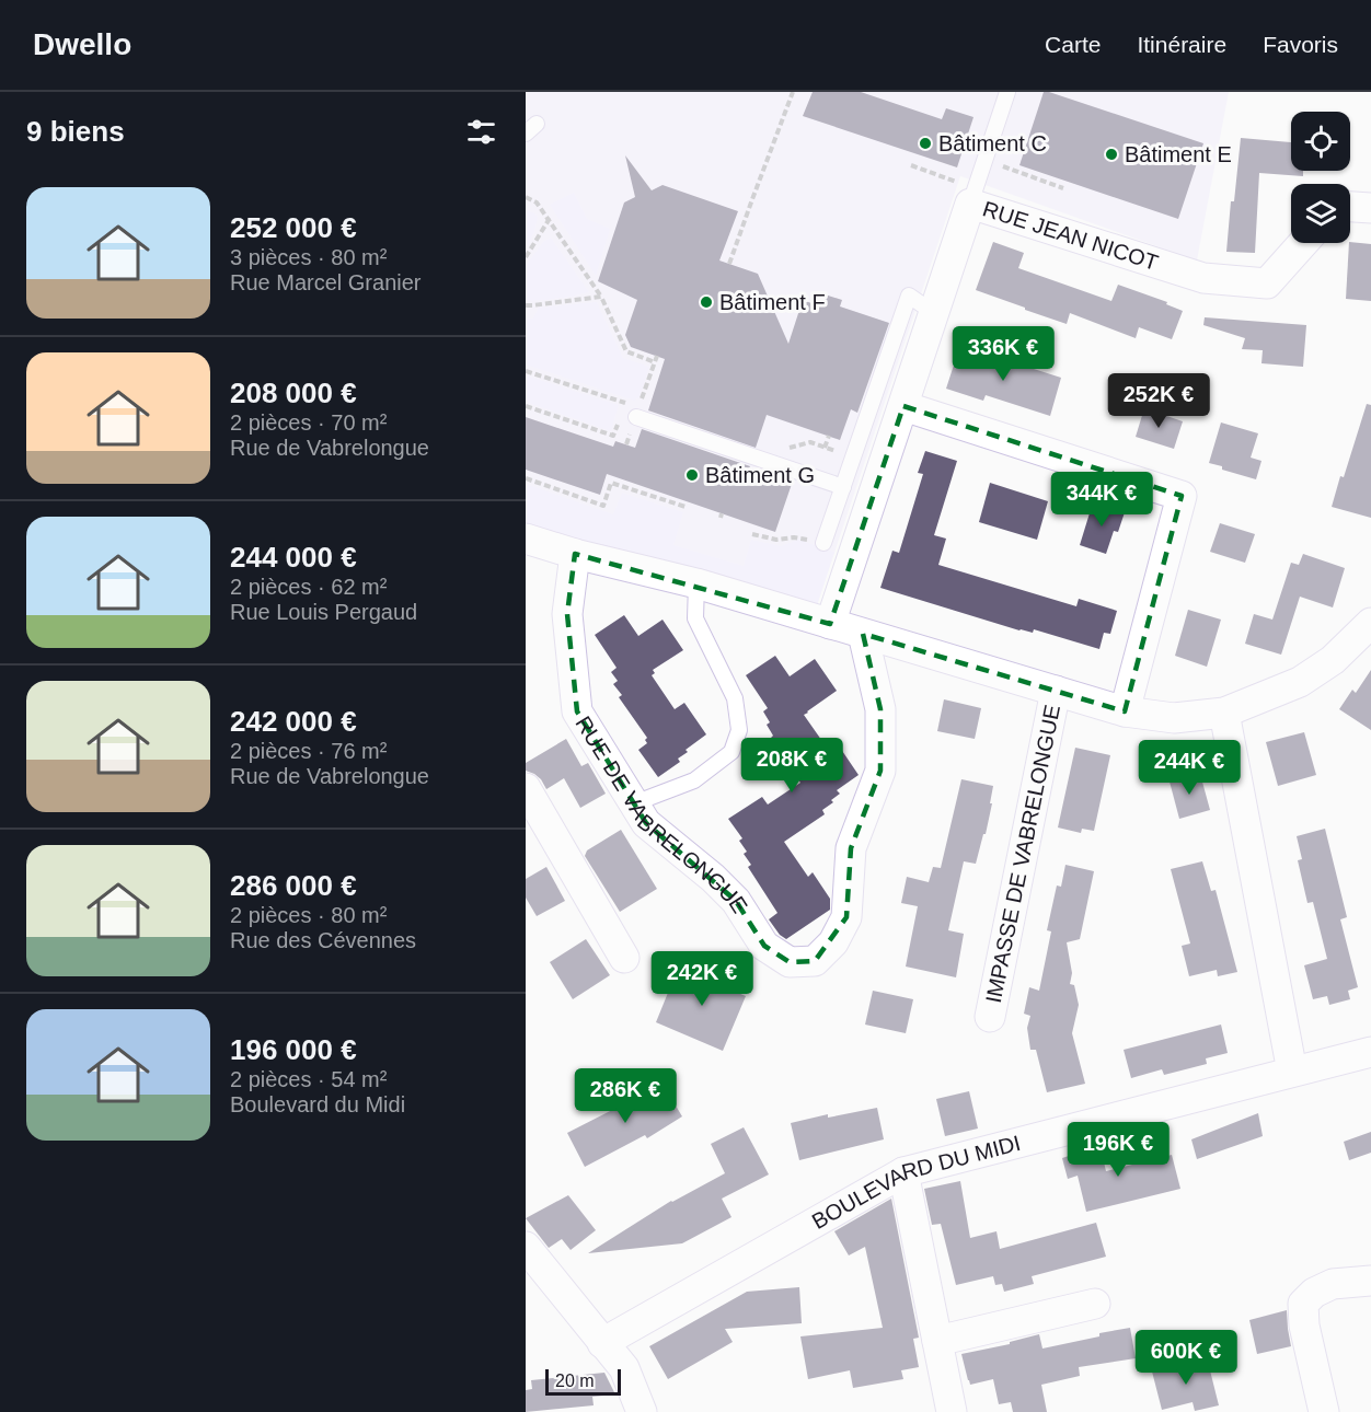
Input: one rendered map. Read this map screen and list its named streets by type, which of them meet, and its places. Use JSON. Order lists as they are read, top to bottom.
{
  "streets": {
    "street": [
      "RUE JEAN NICOT",
      "RUE DE VABRELONGUE",
      "IMPASSE DE VABRELONGUE",
      "BOULEVARD DU MIDI"
    ]
  },
  "places": [
    "Bâtiment C",
    "Bâtiment E",
    "Bâtiment F",
    "Bâtiment G"
  ],
  "scale_bar": "20 m",
  "page": {
    "header": "Dwello",
    "nav": ["Carte", "Itinéraire", "Favoris"],
    "heading": "9 biens",
    "list": [
      {
        "name": "252 000 €",
        "note": "3 pièces · 80 m² · Rue Marcel Granier"
      },
      {
        "name": "208 000 €",
        "note": "2 pièces · 70 m² · Rue de Vabrelongue"
      },
      {
        "name": "244 000 €",
        "note": "2 pièces · 62 m² · Rue Louis Pergaud"
      },
      {
        "name": "242 000 €",
        "note": "2 pièces · 76 m² · Rue de Vabrelongue"
      },
      {
        "name": "286 000 €",
        "note": "2 pièces · 80 m² · Rue des Cévennes"
      },
      {
        "name": "196 000 €",
        "note": "2 pièces · 54 m² · Boulevard du Midi"
      }
    ],
    "price": [
      "336K €",
      "252K €",
      "344K €",
      "208K €",
      "244K €",
      "242K €",
      "286K €",
      "196K €",
      "600K €"
    ],
    "scale": "20 m"
  }
}
